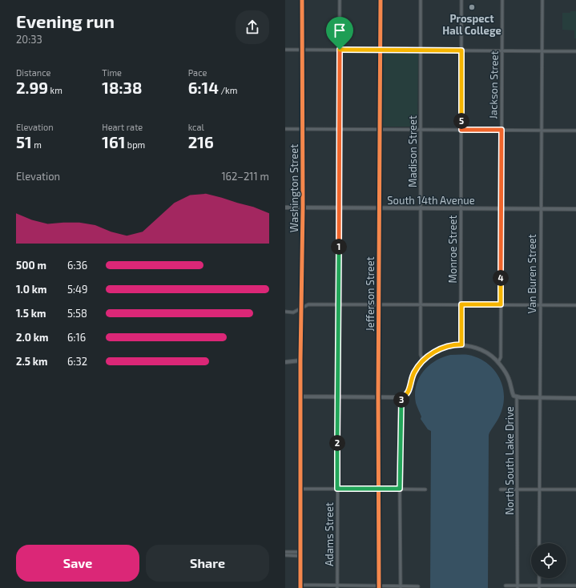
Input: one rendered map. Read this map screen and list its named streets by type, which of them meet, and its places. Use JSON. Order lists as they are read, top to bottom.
{
  "streets": {
    "street": [
      "Jackson Street",
      "Madison Street",
      "Washington Street",
      "South 14th Avenue",
      "Monroe Street",
      "Van Buren Street",
      "Jefferson Street",
      "North South Lake Drive",
      "Adams Street"
    ]
  },
  "crossings": [
    ["Jackson Street", "South 14th Avenue"],
    ["Jackson Street", "North South Lake Drive"],
    ["Madison Street", "South 14th Avenue"],
    ["Washington Street", "South 14th Avenue"],
    ["South 14th Avenue", "Monroe Street"],
    ["South 14th Avenue", "Van Buren Street"],
    ["South 14th Avenue", "Jefferson Street"],
    ["South 14th Avenue", "Adams Street"],
    ["Monroe Street", "North South Lake Drive"]
  ],
  "places": ["Prospect Hall College"],
  "page": {
    "heading": ["Evening run", "20:33"],
    "stats": [
      ["Distance", "2.99 km"],
      ["Time", "18:38"],
      ["Pace", "6:14 /km"],
      ["Elevation", "51 m"],
      ["Heart rate", "161 bpm"],
      ["kcal", "216"]
    ],
    "pins": [
      "5",
      "1",
      "4",
      "3",
      "2"
    ],
    "chart": ["Elevation", "162–211 m"],
    "list": [
      {
        "name": "500 m",
        "note": "6:36"
      },
      {
        "name": "1.0 km",
        "note": "5:49"
      },
      {
        "name": "1.5 km",
        "note": "5:58"
      },
      {
        "name": "2.0 km",
        "note": "6:16"
      },
      {
        "name": "2.5 km",
        "note": "6:32"
      }
    ],
    "buttons": ["Save", "Share"]
  }
}
